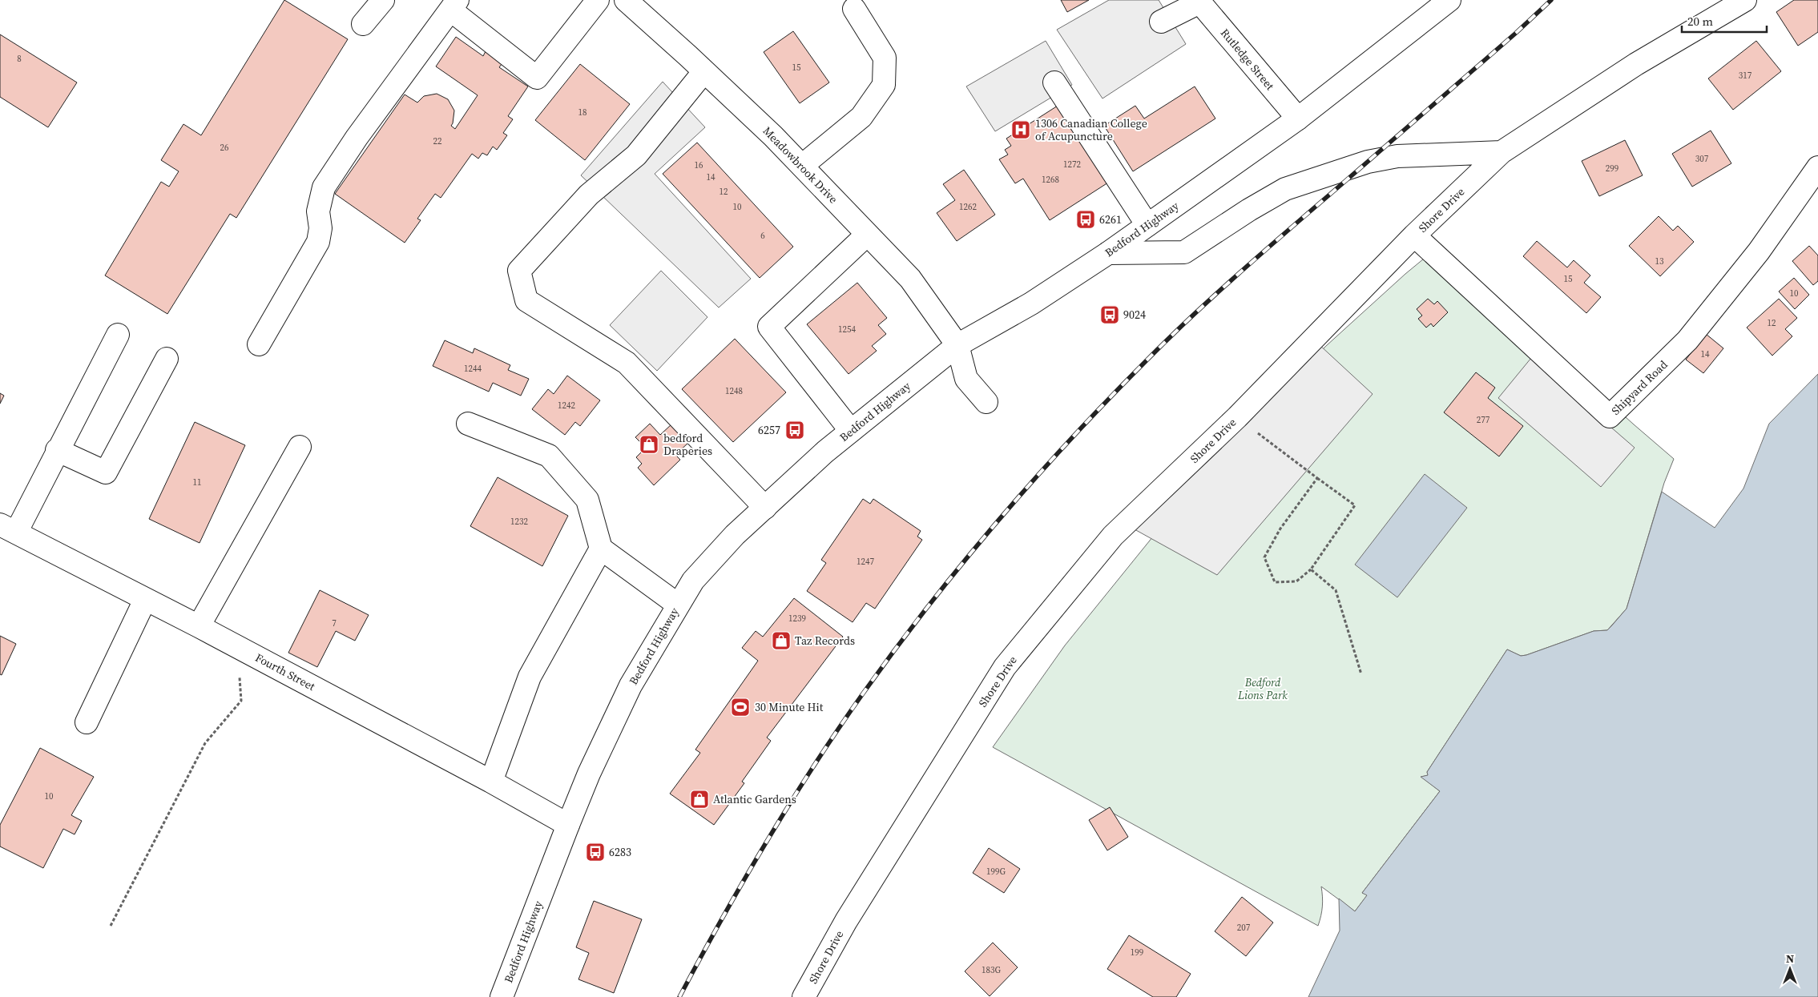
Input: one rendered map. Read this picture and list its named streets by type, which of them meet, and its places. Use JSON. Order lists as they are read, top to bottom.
{
  "streets": {
    "street": [
      "Rutledge Street",
      "Meadowbrook Drive",
      "Shore Drive",
      "Bedford Highway",
      "Shipyard Road",
      "Fourth Street"
    ]
  },
  "crossings": [
    ["Rutledge Street", "Bedford Highway"],
    ["Meadowbrook Drive", "Bedford Highway"],
    ["Shore Drive", "Shipyard Road"],
    ["Bedford Highway", "Fourth Street"]
  ],
  "parks": ["Bedford Lions Park"],
  "places": {
    "hospital": ["1306 Canadian College of Acupuncture"],
    "bus stop": [
      "6261",
      "9024",
      "6257",
      "6283"
    ],
    "shop": ["bedford Draperies", "Taz Records", "Atlantic Gardens"],
    "sports": ["30 Minute Hit"]
  },
  "house_numbers": [
    "8",
    "15",
    "317",
    "18",
    "22",
    "26",
    "307",
    "1272",
    "16",
    "299",
    "14",
    "1268",
    "12",
    "10",
    "1262",
    "6",
    "13",
    "15",
    "10",
    "12",
    "1254",
    "14",
    "1244",
    "1248",
    "1242",
    "277",
    "11",
    "1232",
    "1247",
    "1239",
    "7",
    "10",
    "199G",
    "207",
    "199",
    "183G"
  ],
  "scale_bar": "20 m",
  "north": "top"
}
